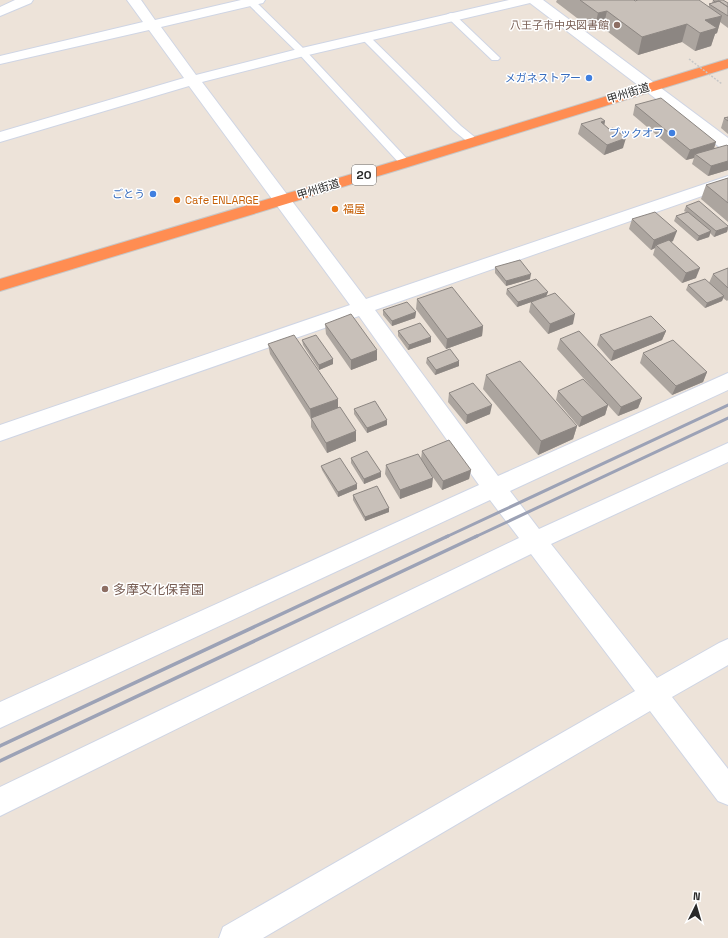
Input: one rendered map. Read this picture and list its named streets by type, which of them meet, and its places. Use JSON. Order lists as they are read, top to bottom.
{
  "streets": {
    "highway": ["甲州街道", "20"]
  },
  "places": [
    "八王子市中央図書館",
    "メガネストアー",
    "ブックオフ",
    "ごとう",
    "Cafe ENLARGE",
    "福屋",
    "多摩文化保育園"
  ],
  "north": "top"
}
